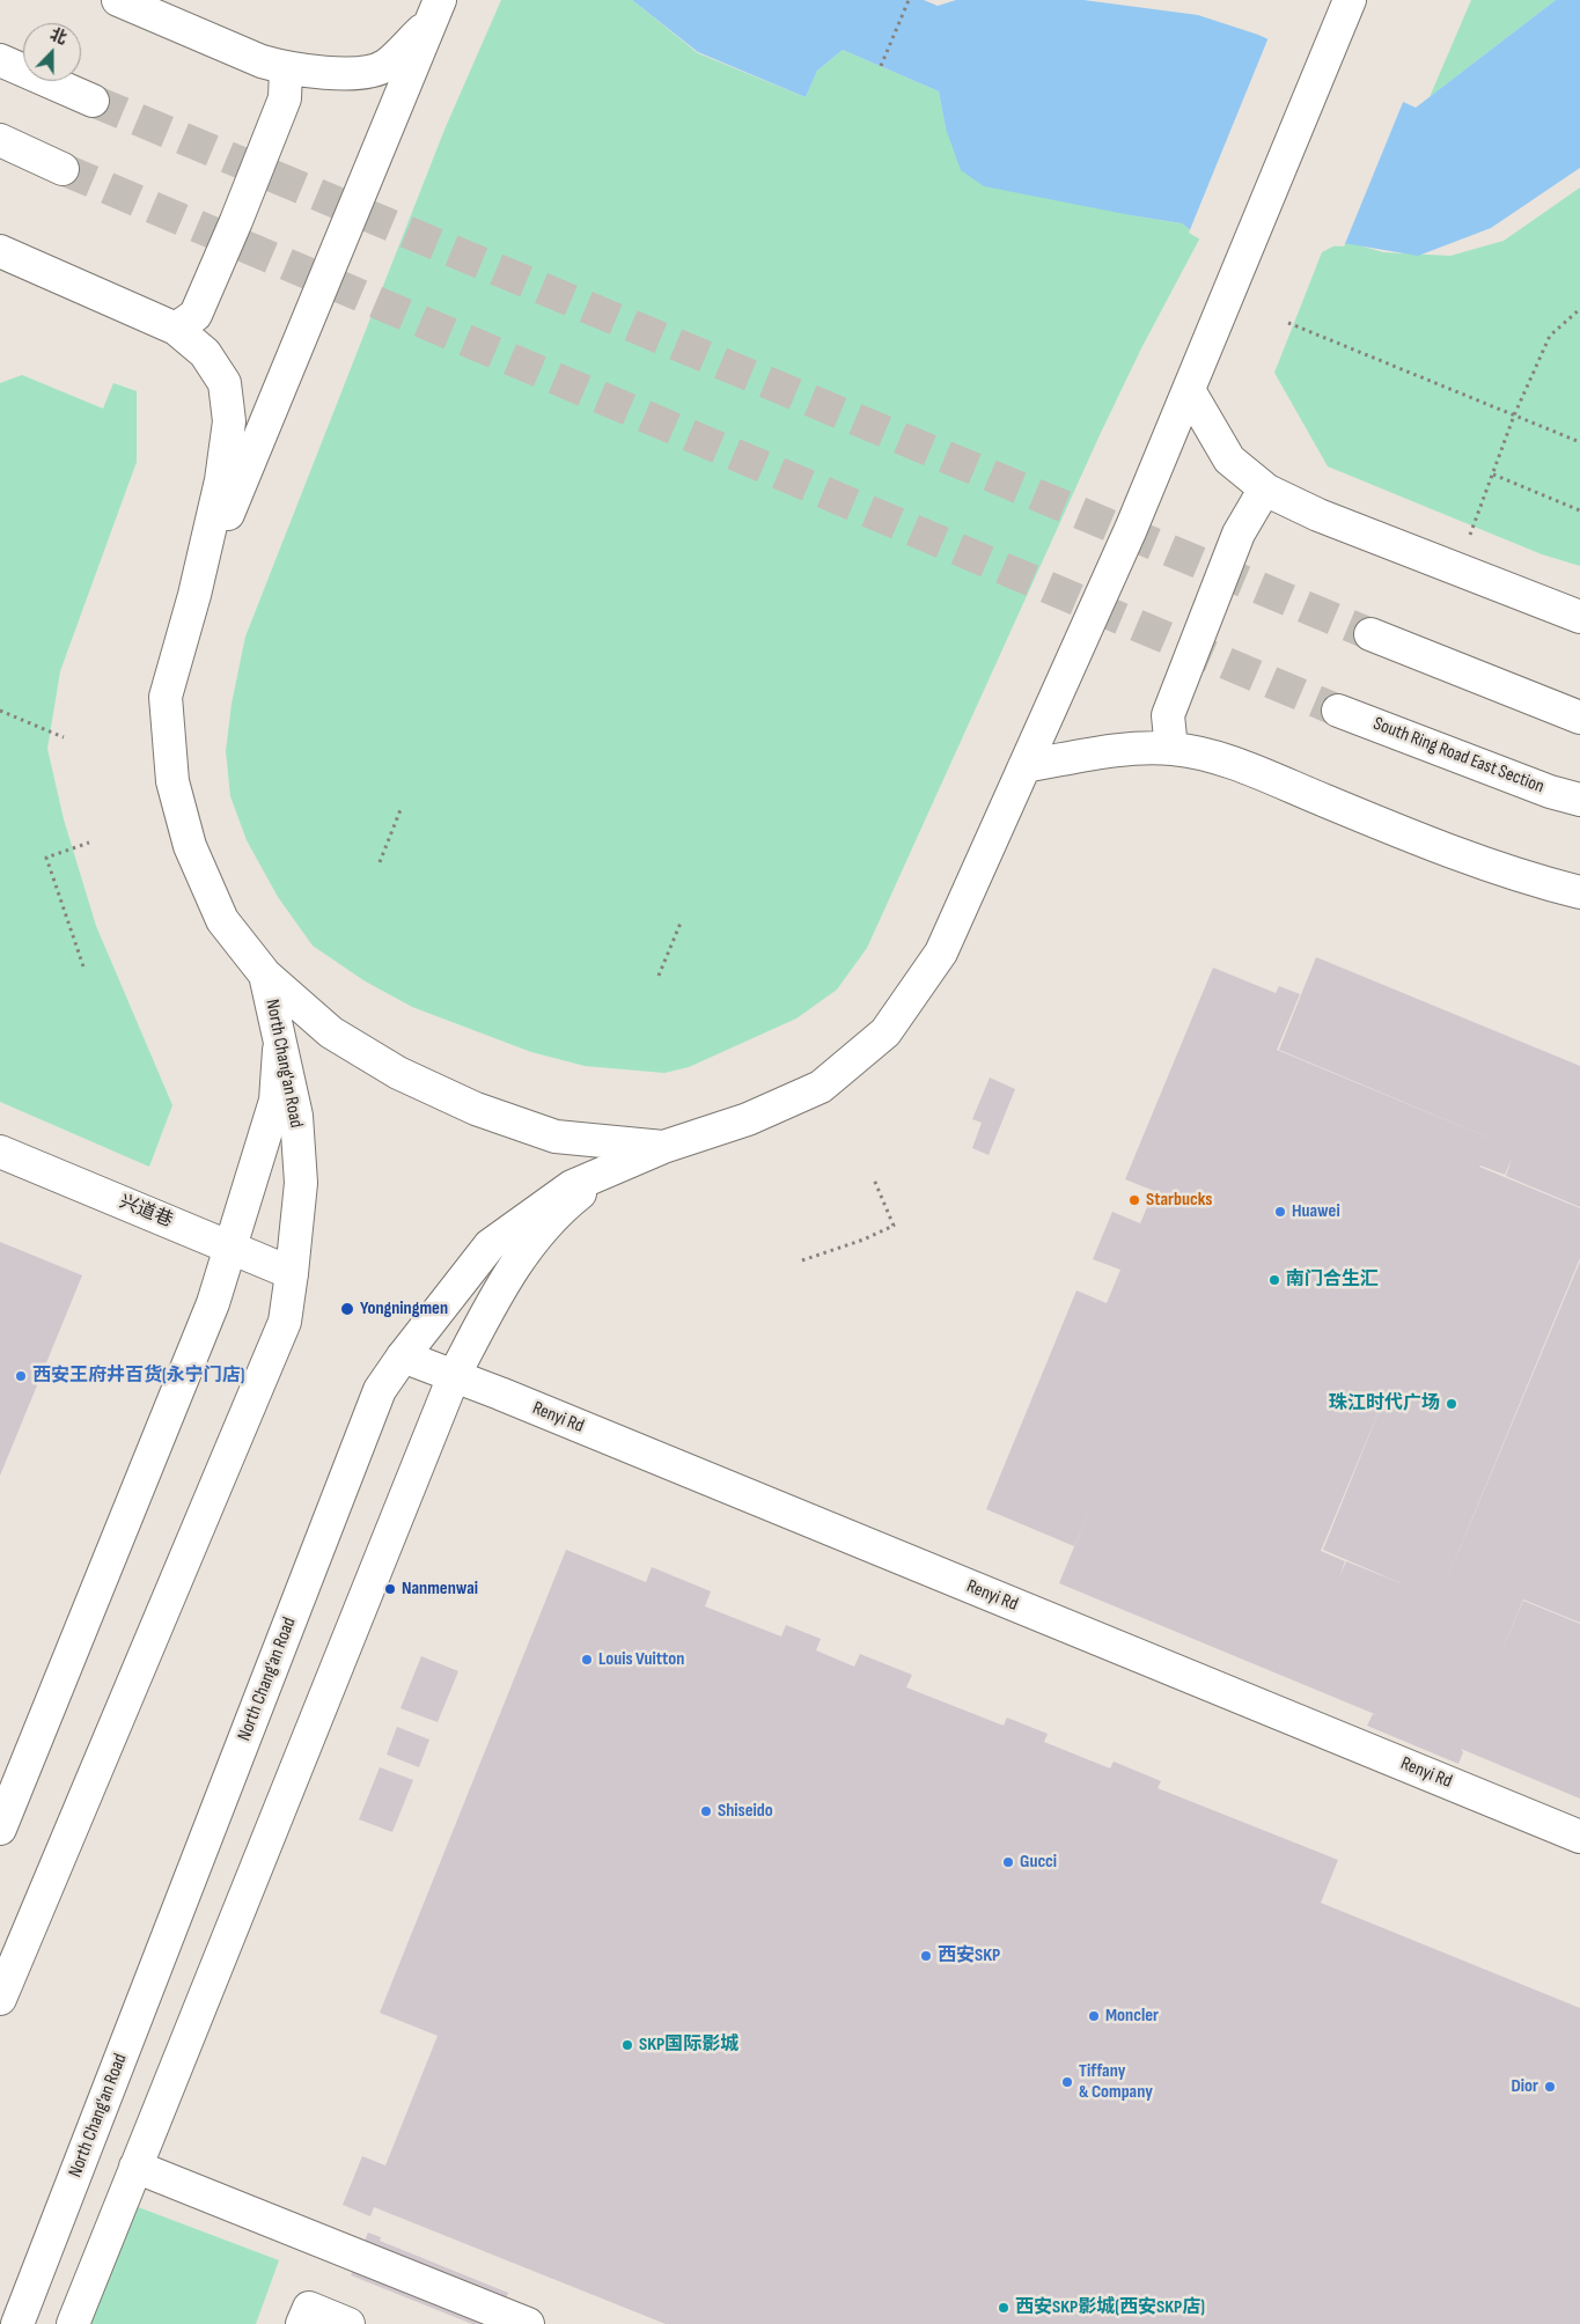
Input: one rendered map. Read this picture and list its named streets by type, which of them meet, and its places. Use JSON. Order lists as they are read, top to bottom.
{
  "streets": {
    "main road": [
      "South Ring Road East Section",
      "North Chang'an Road",
      "兴道巷",
      "Renyi Rd"
    ]
  },
  "crossings": [
    ["North Chang'an Road", "兴道巷"],
    ["North Chang'an Road", "Renyi Rd"]
  ],
  "places": [
    "Starbucks",
    "Huawei",
    "南门合生汇",
    "Yongningmen",
    "西安王府井百货(永宁门店)",
    "珠江时代广场",
    "Nanmenwai",
    "Louis Vuitton",
    "Shiseido",
    "Gucci",
    "西安SKP",
    "Moncler",
    "SKP国际影城",
    "Tiffany & Company",
    "Dior",
    "西安SKP影城(西安SKP店)"
  ],
  "north": "top"
}
